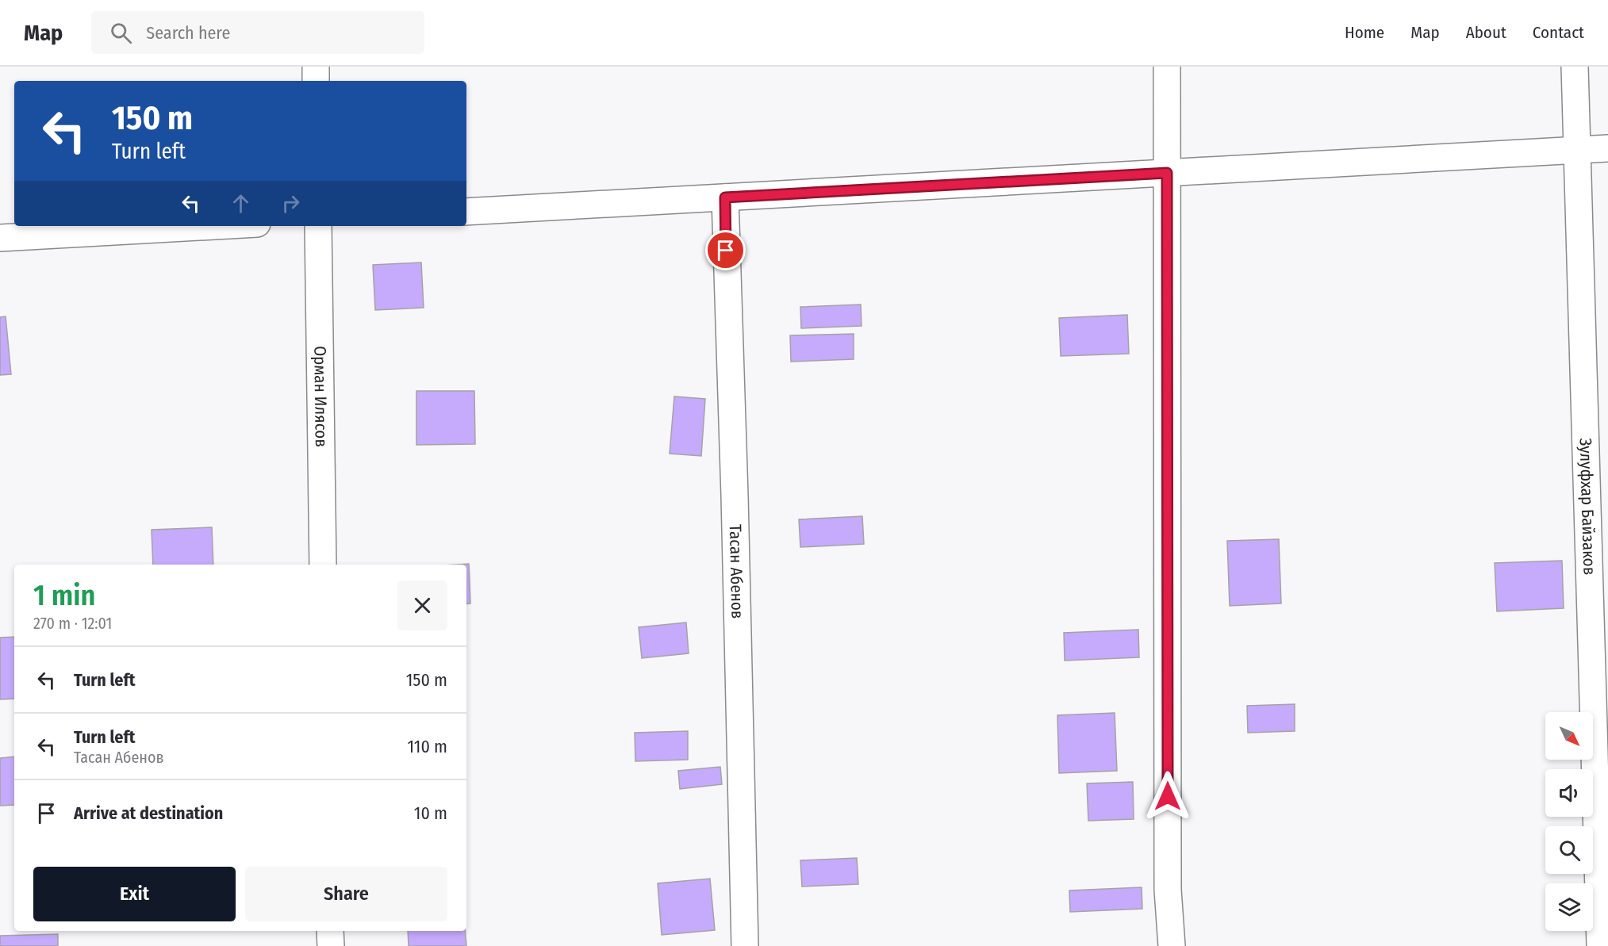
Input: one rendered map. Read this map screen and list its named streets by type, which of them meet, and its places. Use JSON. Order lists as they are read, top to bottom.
{
  "streets": {
    "street": ["Орман Илясов", "Зулуфхар Байзаков", "Тасан Абенов"]
  },
  "north": "bottom right",
  "page": {
    "header": "Map",
    "search": "Search here",
    "nav": [
      "Home",
      "Map",
      "About",
      "Contact"
    ],
    "turn": ["150 m", "Turn left"],
    "heading": ["1 min", "270 m · 12:01"],
    "list": [
      {
        "name": "Turn left",
        "value": "150 m"
      },
      {
        "name": "Turn left",
        "note": "Тасан Абенов",
        "value": "110 m"
      },
      {
        "name": "Arrive at destination",
        "value": "10 m"
      }
    ],
    "buttons": ["Exit", "Share"]
  }
}
